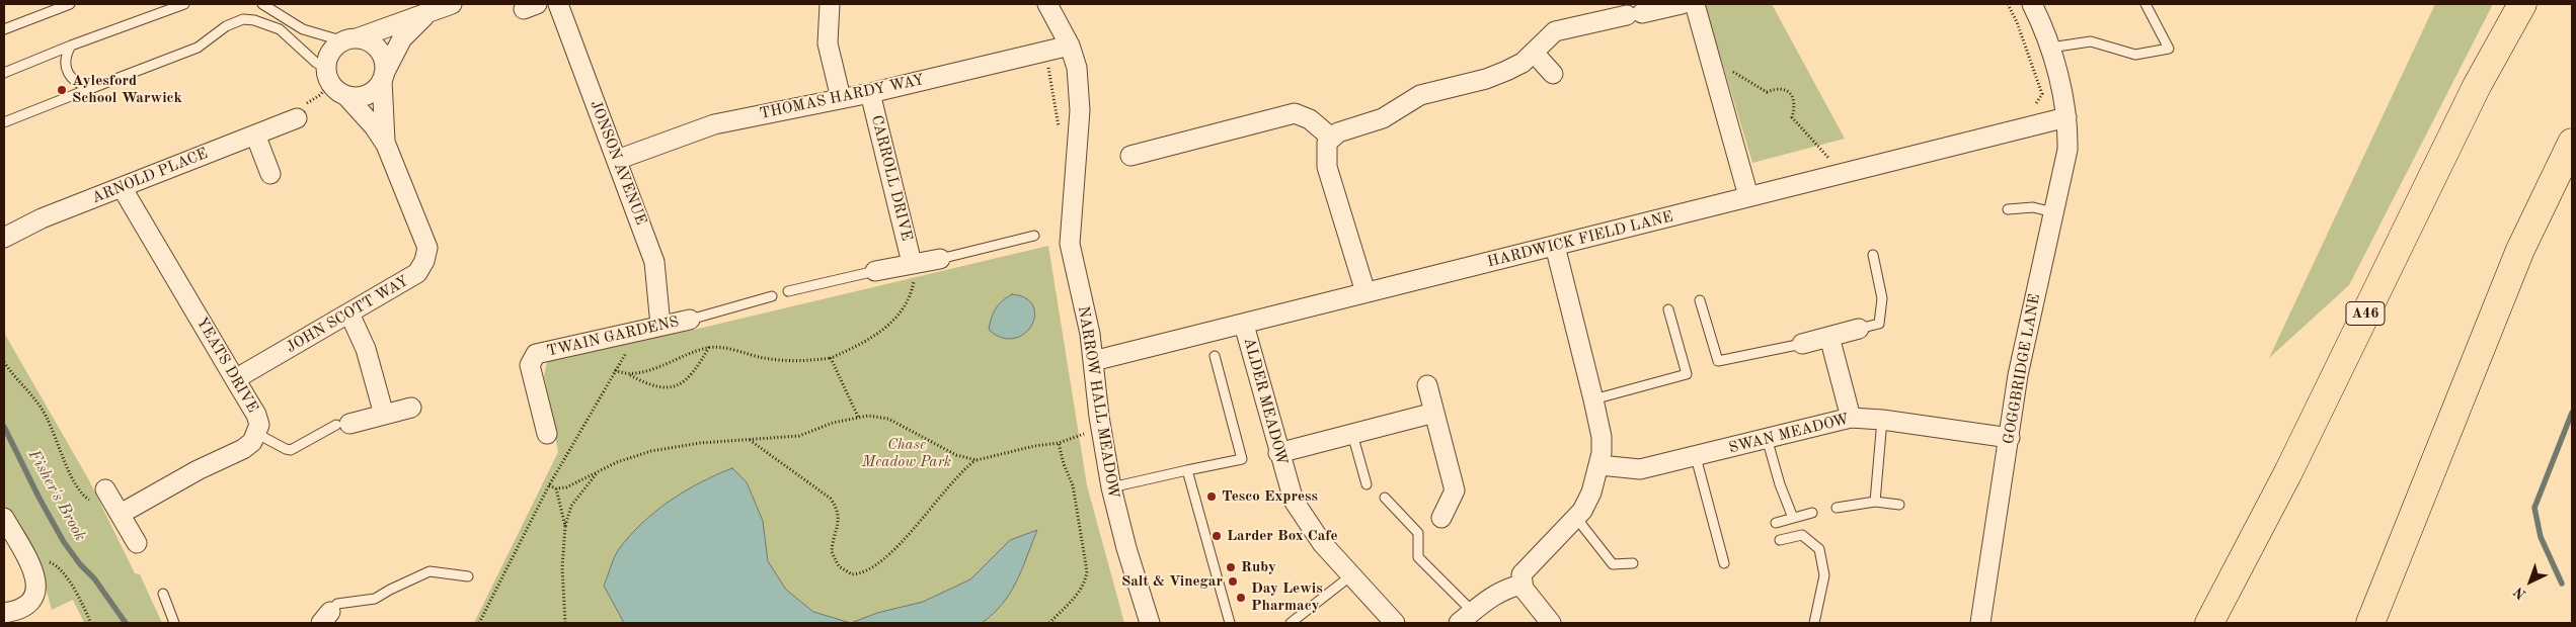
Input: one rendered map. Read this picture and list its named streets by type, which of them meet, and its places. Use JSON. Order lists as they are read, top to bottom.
{
  "streets": {
    "highway": ["A46"],
    "street": [
      "THOMAS HARDY WAY",
      "JONSON AVENUE",
      "ARNOLD PLACE",
      "CARROLL DRIVE",
      "HARDWICK FIELD LANE",
      "JOHN SCOTT WAY",
      "TWAIN GARDENS",
      "YEATS DRIVE",
      "GOGGBRIDGE LANE",
      "ALDER MEADOW",
      "NARROW HALL MEADOW",
      "SWAN MEADOW"
    ]
  },
  "crossings": [
    ["THOMAS HARDY WAY", "JONSON AVENUE"],
    ["THOMAS HARDY WAY", "CARROLL DRIVE"],
    ["THOMAS HARDY WAY", "NARROW HALL MEADOW"],
    ["JONSON AVENUE", "TWAIN GARDENS"],
    ["ARNOLD PLACE", "YEATS DRIVE"],
    ["HARDWICK FIELD LANE", "GOGGBRIDGE LANE"],
    ["HARDWICK FIELD LANE", "ALDER MEADOW"],
    ["HARDWICK FIELD LANE", "NARROW HALL MEADOW"],
    ["JOHN SCOTT WAY", "YEATS DRIVE"],
    ["GOGGBRIDGE LANE", "SWAN MEADOW"]
  ],
  "water": ["Fisher's Brook"],
  "parks": ["Chase Meadow Park"],
  "places": [
    "Aylesford School Warwick",
    "Tesco Express",
    "Larder Box Cafe",
    "Ruby",
    "Salt & Vinegar",
    "Day Lewis Pharmacy"
  ],
  "north": "bottom left"
}
